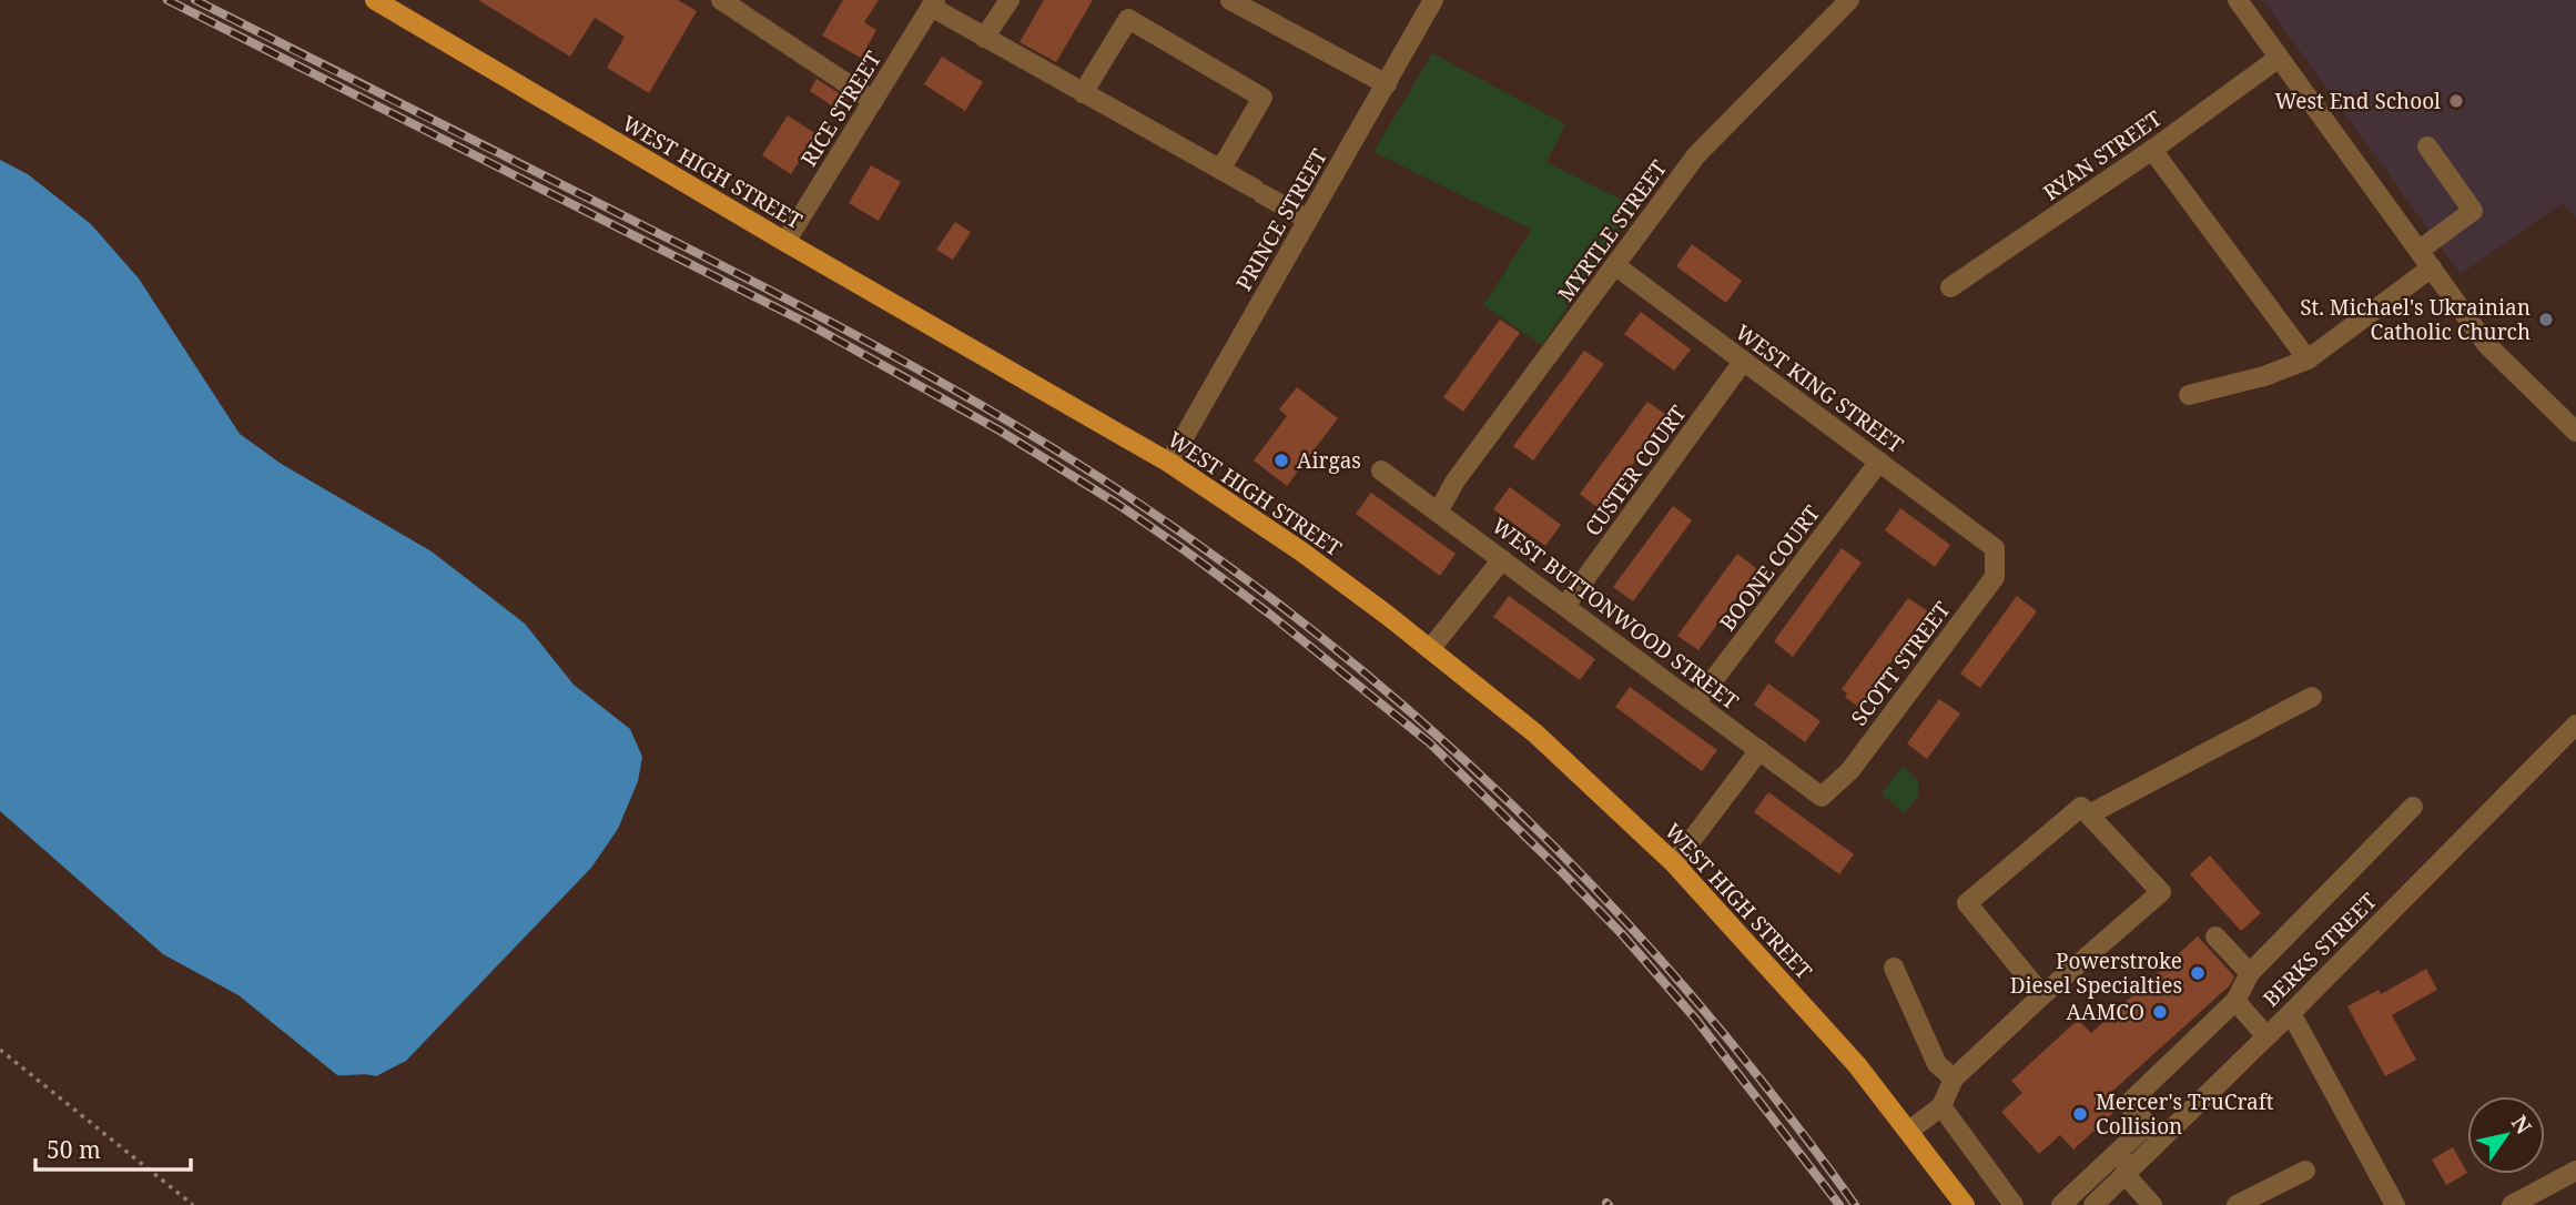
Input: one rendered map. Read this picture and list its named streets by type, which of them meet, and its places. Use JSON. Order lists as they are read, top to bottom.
{
  "streets": {
    "main road": ["WEST HIGH STREET"],
    "street": [
      "RICE STREET",
      "RYAN STREET",
      "PRINCE STREET",
      "MYRTLE STREET",
      "WEST KING STREET",
      "CUSTER COURT",
      "BOONE COURT",
      "WEST BUTTONWOOD STREET",
      "SCOTT STREET",
      "BERKS STREET"
    ]
  },
  "crossings": [
    ["RICE STREET", "WEST HIGH STREET"],
    ["WEST HIGH STREET", "PRINCE STREET"],
    ["MYRTLE STREET", "WEST KING STREET"],
    ["MYRTLE STREET", "WEST BUTTONWOOD STREET"],
    ["WEST KING STREET", "CUSTER COURT"],
    ["WEST KING STREET", "BOONE COURT"],
    ["WEST KING STREET", "SCOTT STREET"],
    ["CUSTER COURT", "WEST BUTTONWOOD STREET"],
    ["BOONE COURT", "WEST BUTTONWOOD STREET"],
    ["WEST BUTTONWOOD STREET", "SCOTT STREET"]
  ],
  "places": [
    "West End School",
    "St. Michael's Ukrainian Catholic Church",
    "Airgas",
    "Powerstroke Diesel Specialties",
    "AAMCO",
    "Mercer's TruCraft Collision"
  ],
  "scale_bar": "50 m",
  "north": "top right"
}
